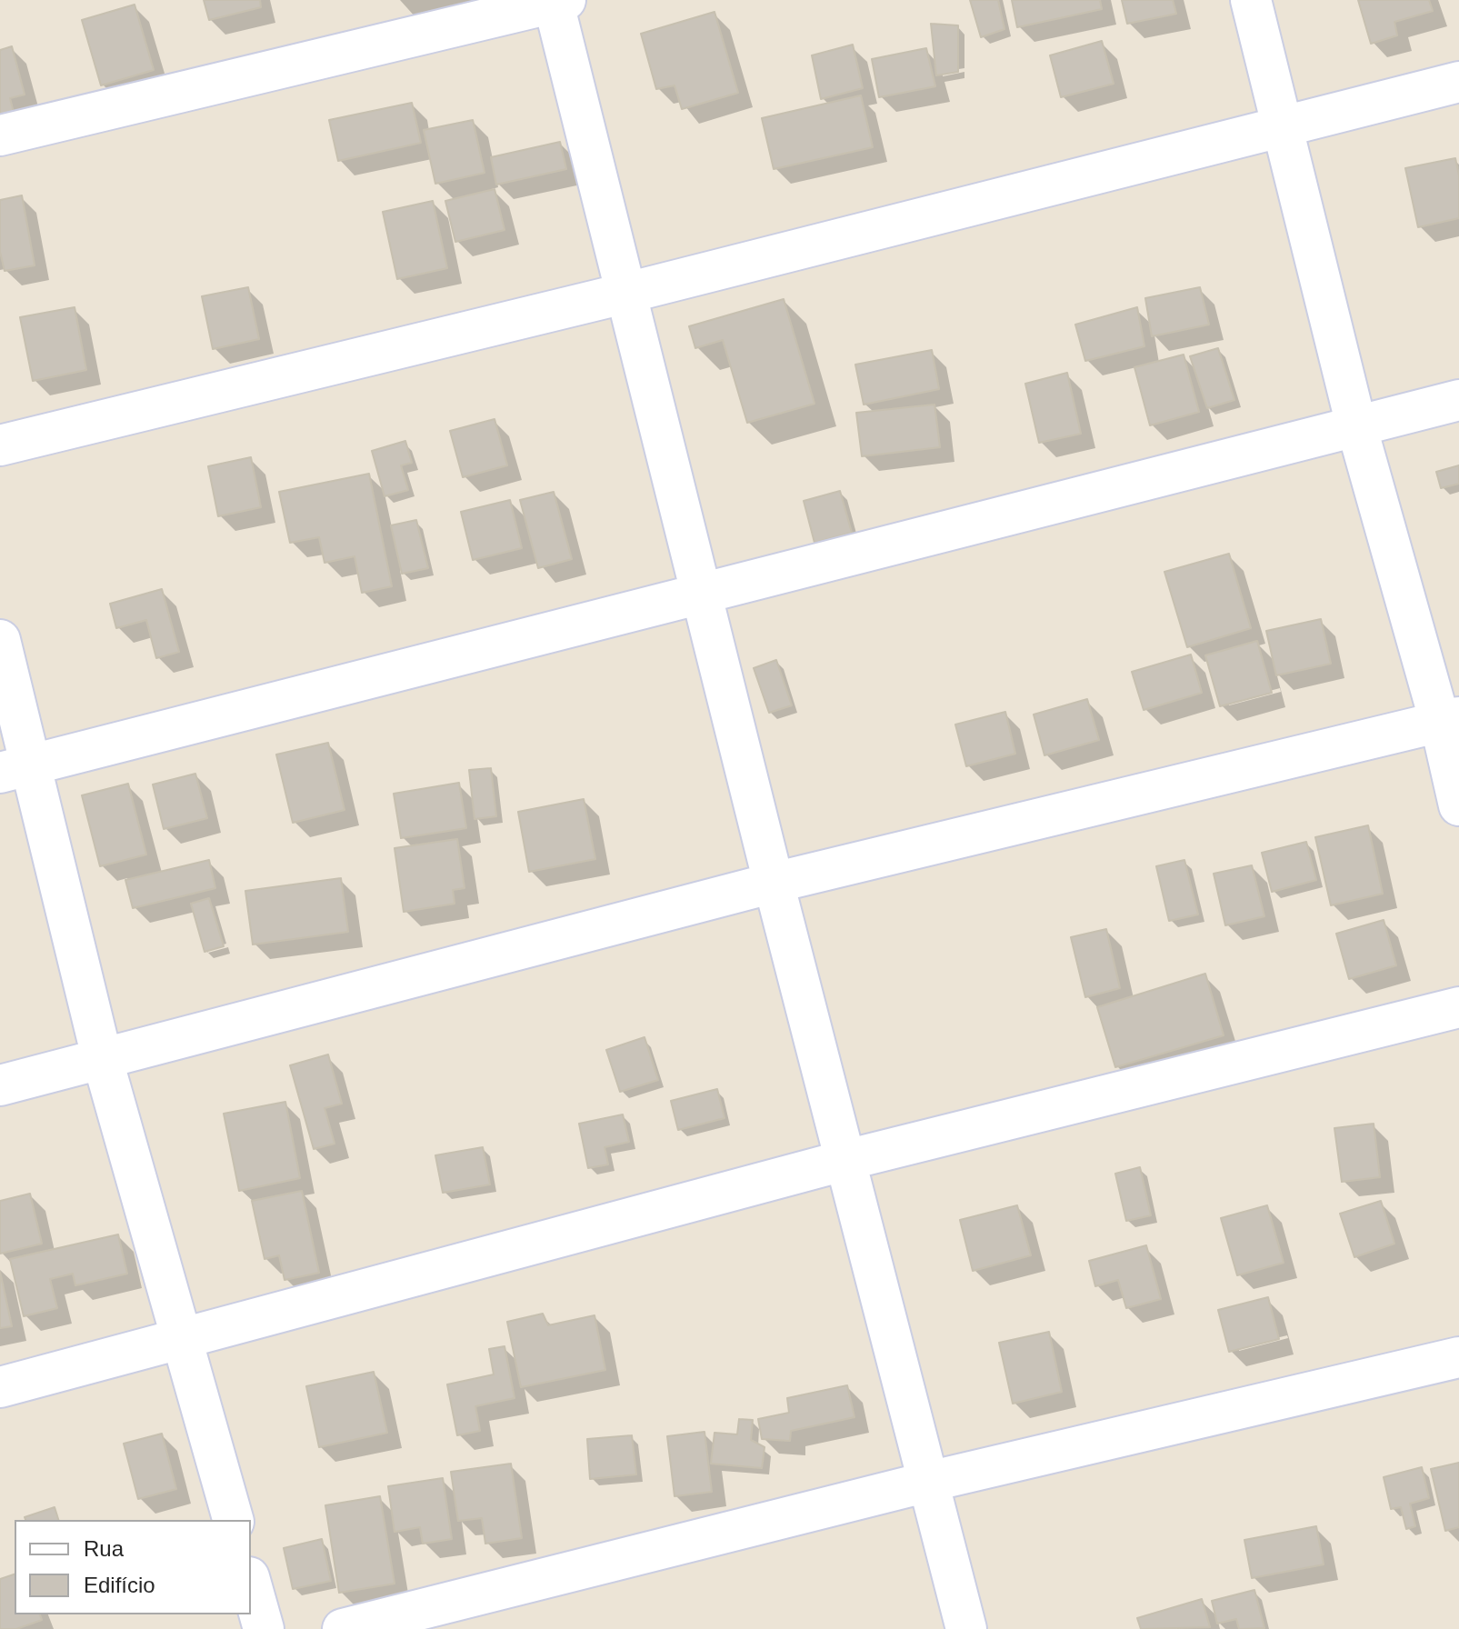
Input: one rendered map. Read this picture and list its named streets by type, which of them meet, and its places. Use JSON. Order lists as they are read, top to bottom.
{
  "legend": ["Rua", "Edifício"]
}
